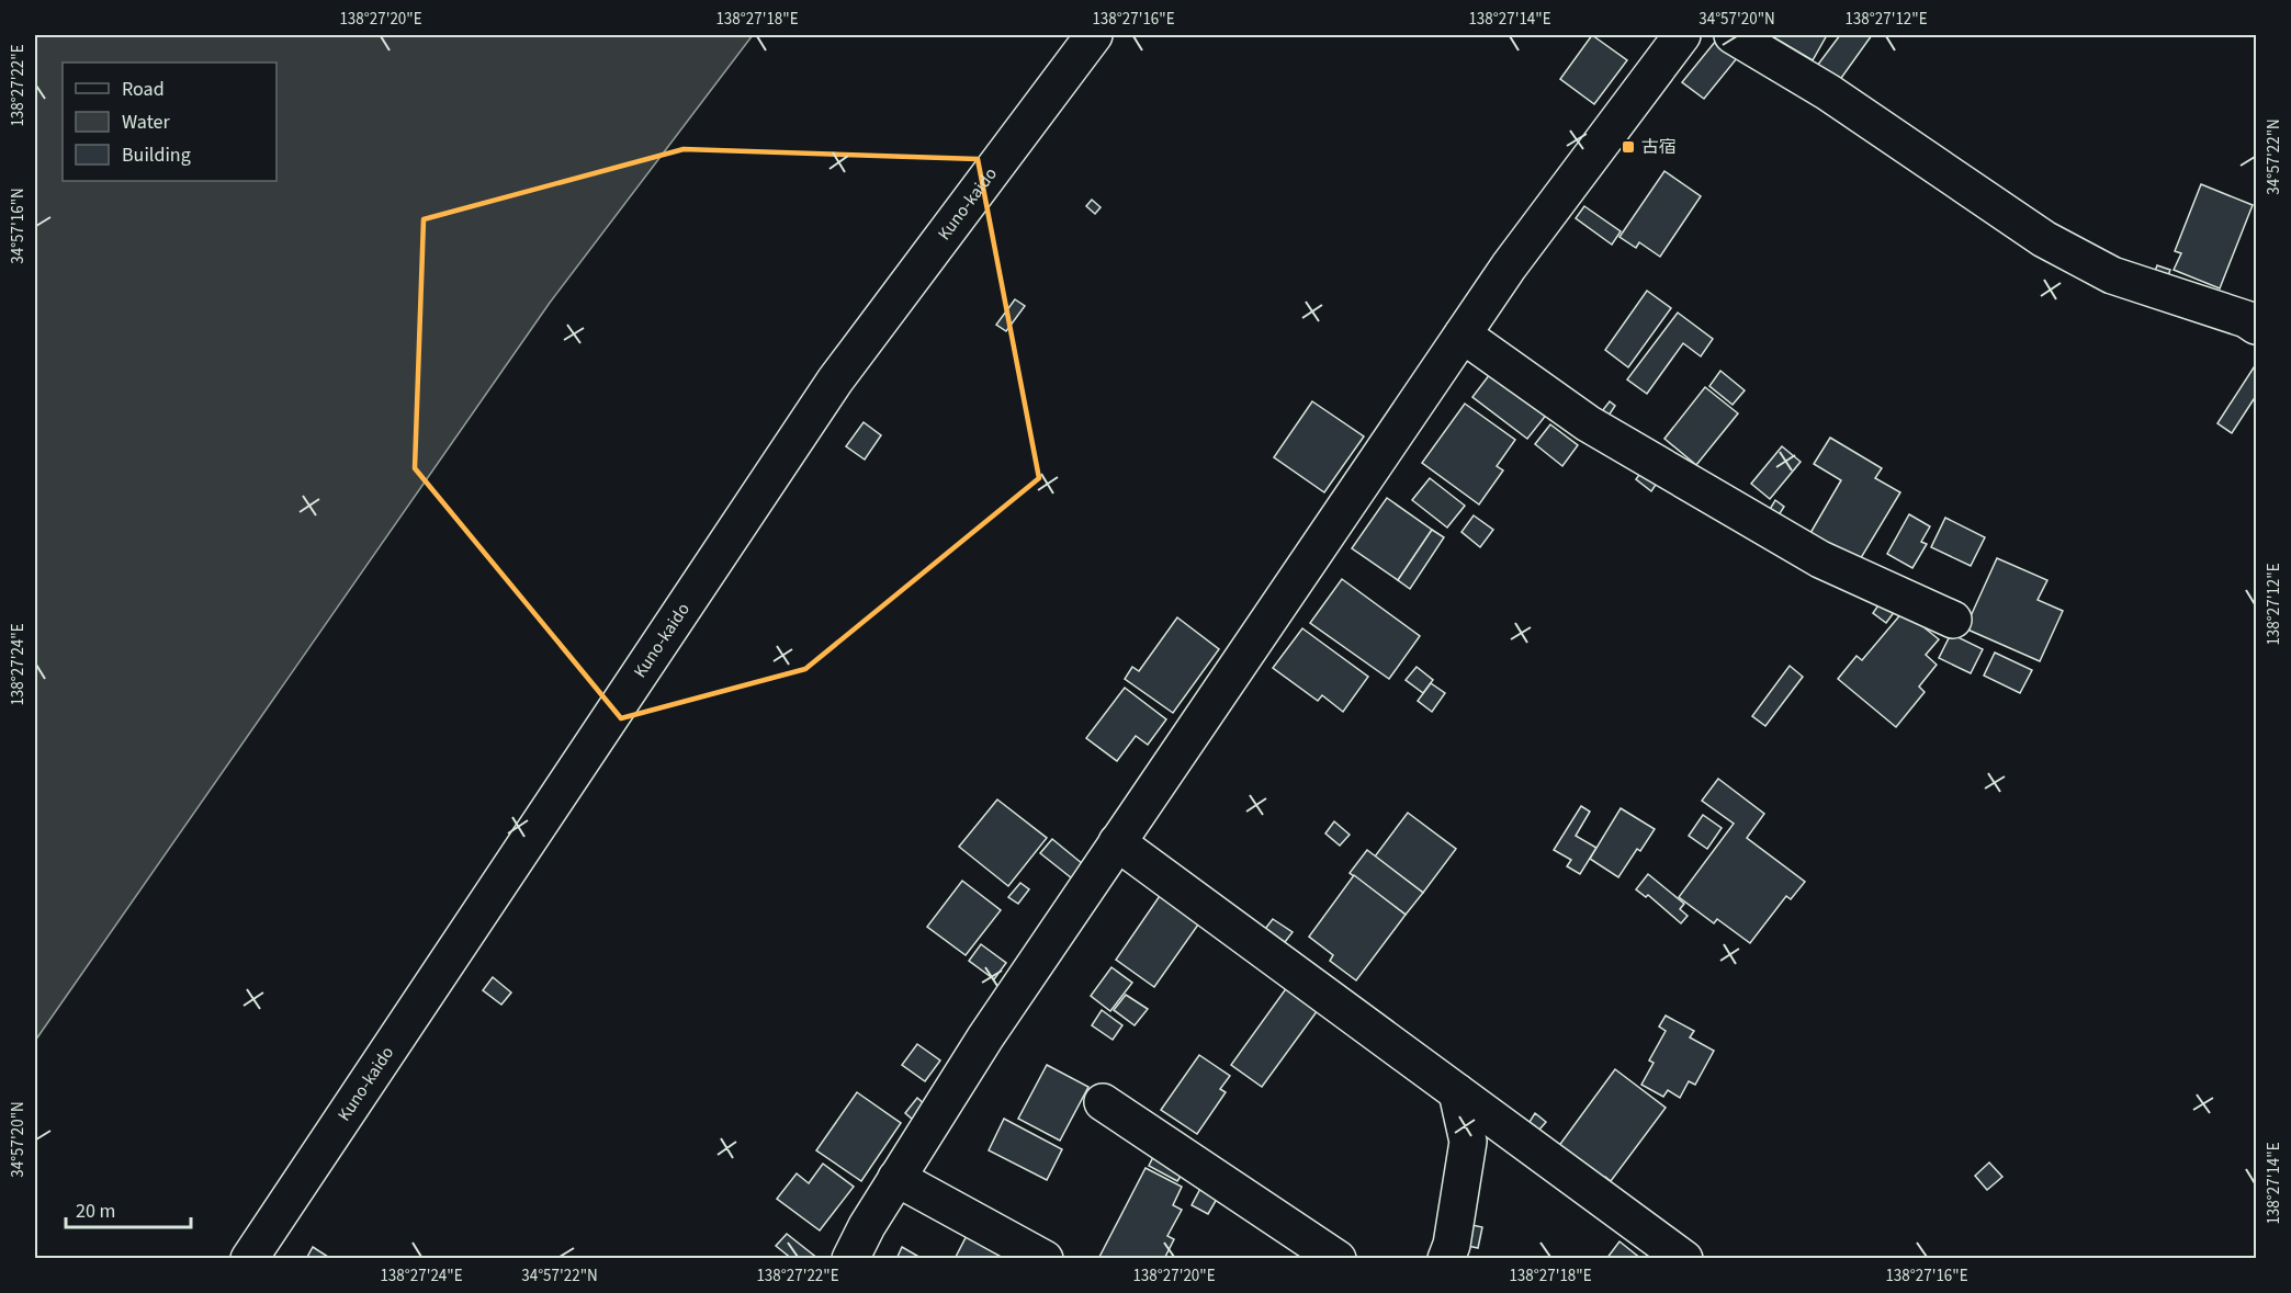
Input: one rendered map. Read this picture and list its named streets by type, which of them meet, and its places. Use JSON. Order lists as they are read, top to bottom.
{
  "streets": {
    "main road": ["Kuno-kaido"]
  },
  "places": {
    "transit": ["古宿"]
  },
  "legend": ["Road", "Water", "Building"],
  "scale_bar": "20 m",
  "coordinates": [
    "138°27'20\"E",
    "138°27'18\"E",
    "138°27'16\"E",
    "138°27'14\"E",
    "34°57'20\"N",
    "138°27'12\"E",
    "138°27'22\"E",
    "34°57'22\"N",
    "34°57'16\"N",
    "138°27'24\"E"
  ]
}
